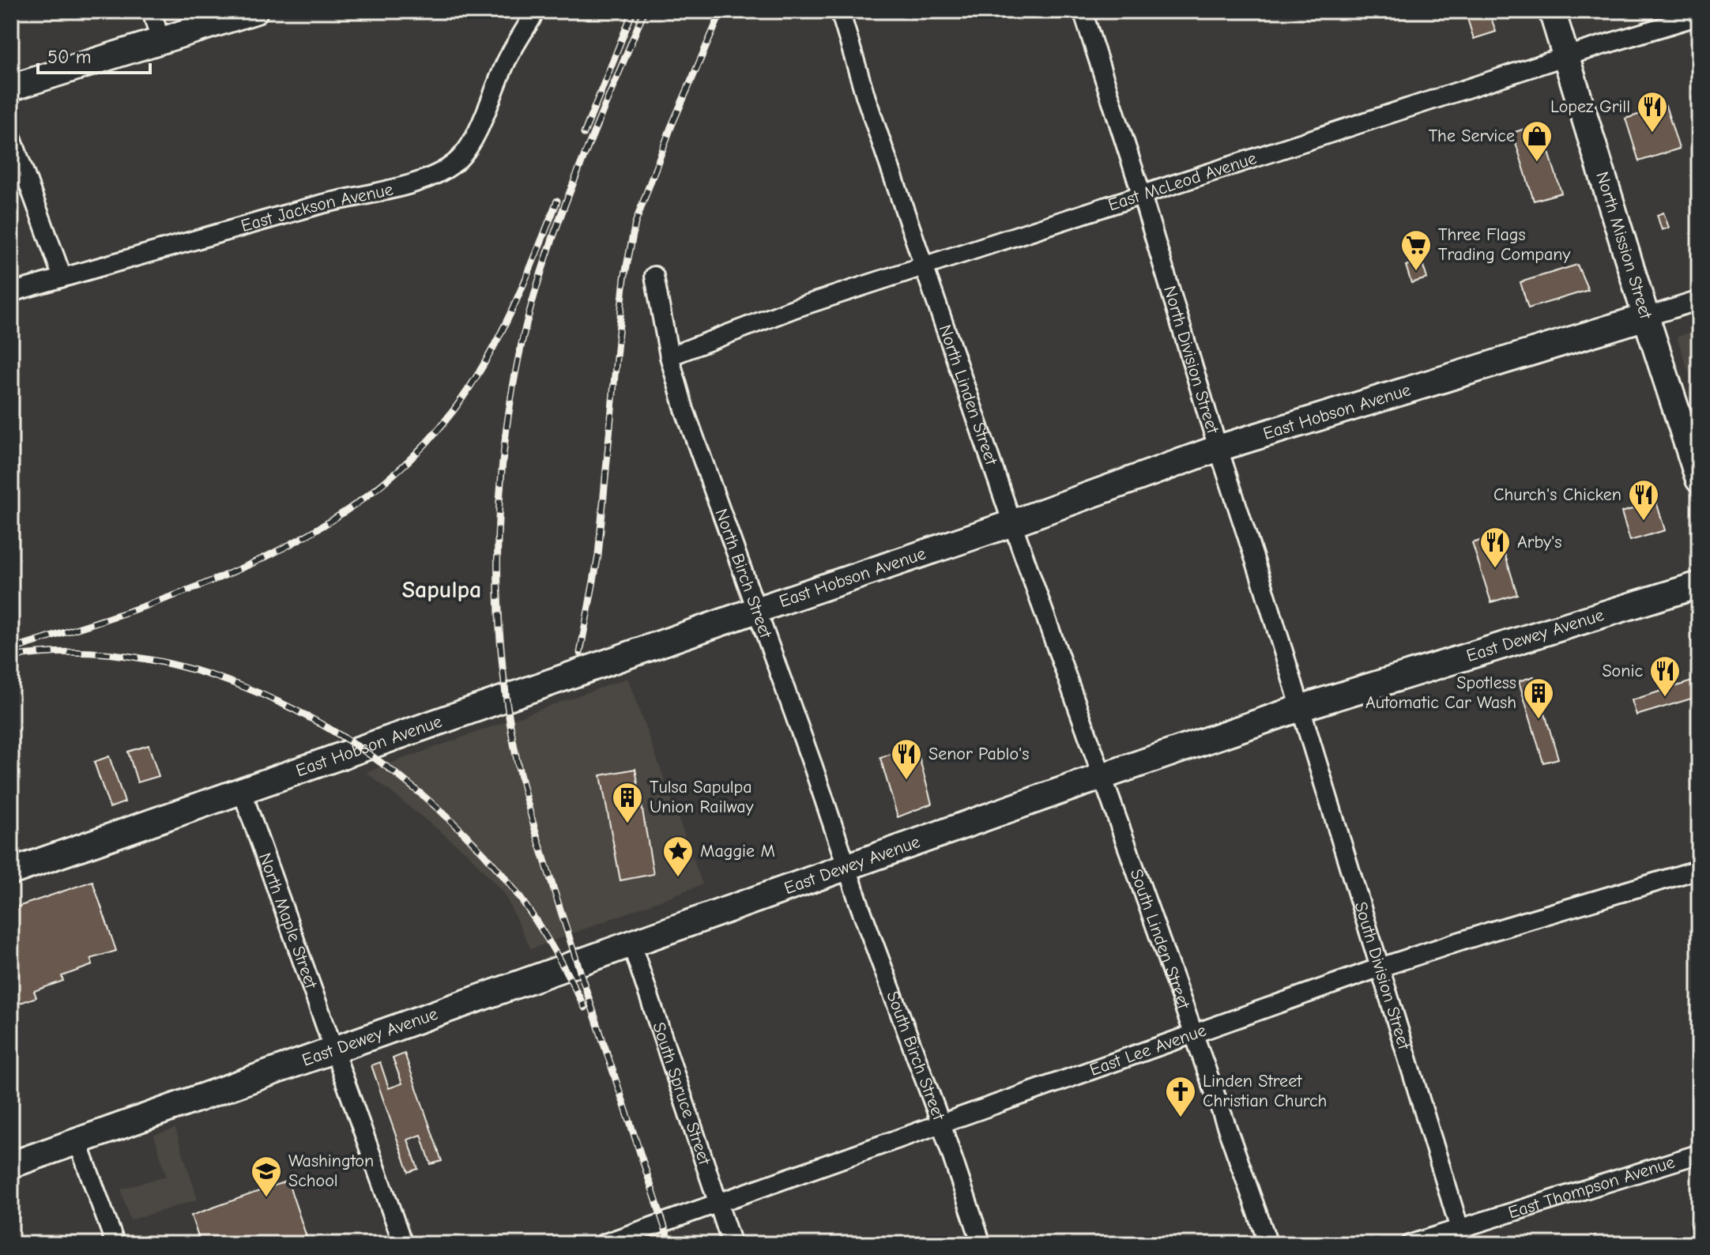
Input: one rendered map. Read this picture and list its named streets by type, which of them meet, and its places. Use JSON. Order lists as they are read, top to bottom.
{
  "streets": {
    "main road": ["North Mission Street", "East Hobson Avenue", "East Dewey Avenue"],
    "street": [
      "East McLeod Avenue",
      "East Jackson Avenue",
      "North Division Street",
      "North Linden Street",
      "North Birch Street",
      "North Maple Street",
      "South Linden Street",
      "South Division Street",
      "East Lee Avenue",
      "South Birch Street",
      "South Spruce Street",
      "East Thompson Avenue"
    ]
  },
  "crossings": [
    ["East McLeod Avenue", "North Mission Street"],
    ["East McLeod Avenue", "North Division Street"],
    ["East McLeod Avenue", "North Linden Street"],
    ["East McLeod Avenue", "North Birch Street"],
    ["North Mission Street", "East Hobson Avenue"],
    ["North Division Street", "East Hobson Avenue"],
    ["North Division Street", "East Dewey Avenue"],
    ["North Division Street", "South Division Street"],
    ["North Linden Street", "East Hobson Avenue"],
    ["North Linden Street", "East Dewey Avenue"],
    ["North Linden Street", "South Linden Street"],
    ["East Hobson Avenue", "North Birch Street"],
    ["East Hobson Avenue", "North Maple Street"],
    ["North Birch Street", "East Dewey Avenue"],
    ["North Birch Street", "South Birch Street"],
    ["East Dewey Avenue", "North Maple Street"],
    ["East Dewey Avenue", "South Linden Street"],
    ["East Dewey Avenue", "South Division Street"],
    ["East Dewey Avenue", "South Birch Street"],
    ["East Dewey Avenue", "South Spruce Street"],
    ["South Linden Street", "East Lee Avenue"],
    ["South Division Street", "East Lee Avenue"],
    ["South Division Street", "East Thompson Avenue"],
    ["East Lee Avenue", "South Birch Street"],
    ["East Lee Avenue", "South Spruce Street"]
  ],
  "districts": ["Sapulpa"],
  "places": {
    "restaurant": [
      "Lopez Grill",
      "Church's Chicken",
      "Arby's",
      "Sonic",
      "Senor Pablo's"
    ],
    "shop": ["The Service"],
    "supermarket": ["Three Flags Trading Company"],
    "building": ["Spotless Automatic Car Wash", "Tulsa Sapulpa Union Railway"],
    "place": ["Maggie M"],
    "church": ["Linden Street Christian Church"],
    "school or university": ["Washington School"]
  },
  "scale_bar": "50 m"
}
